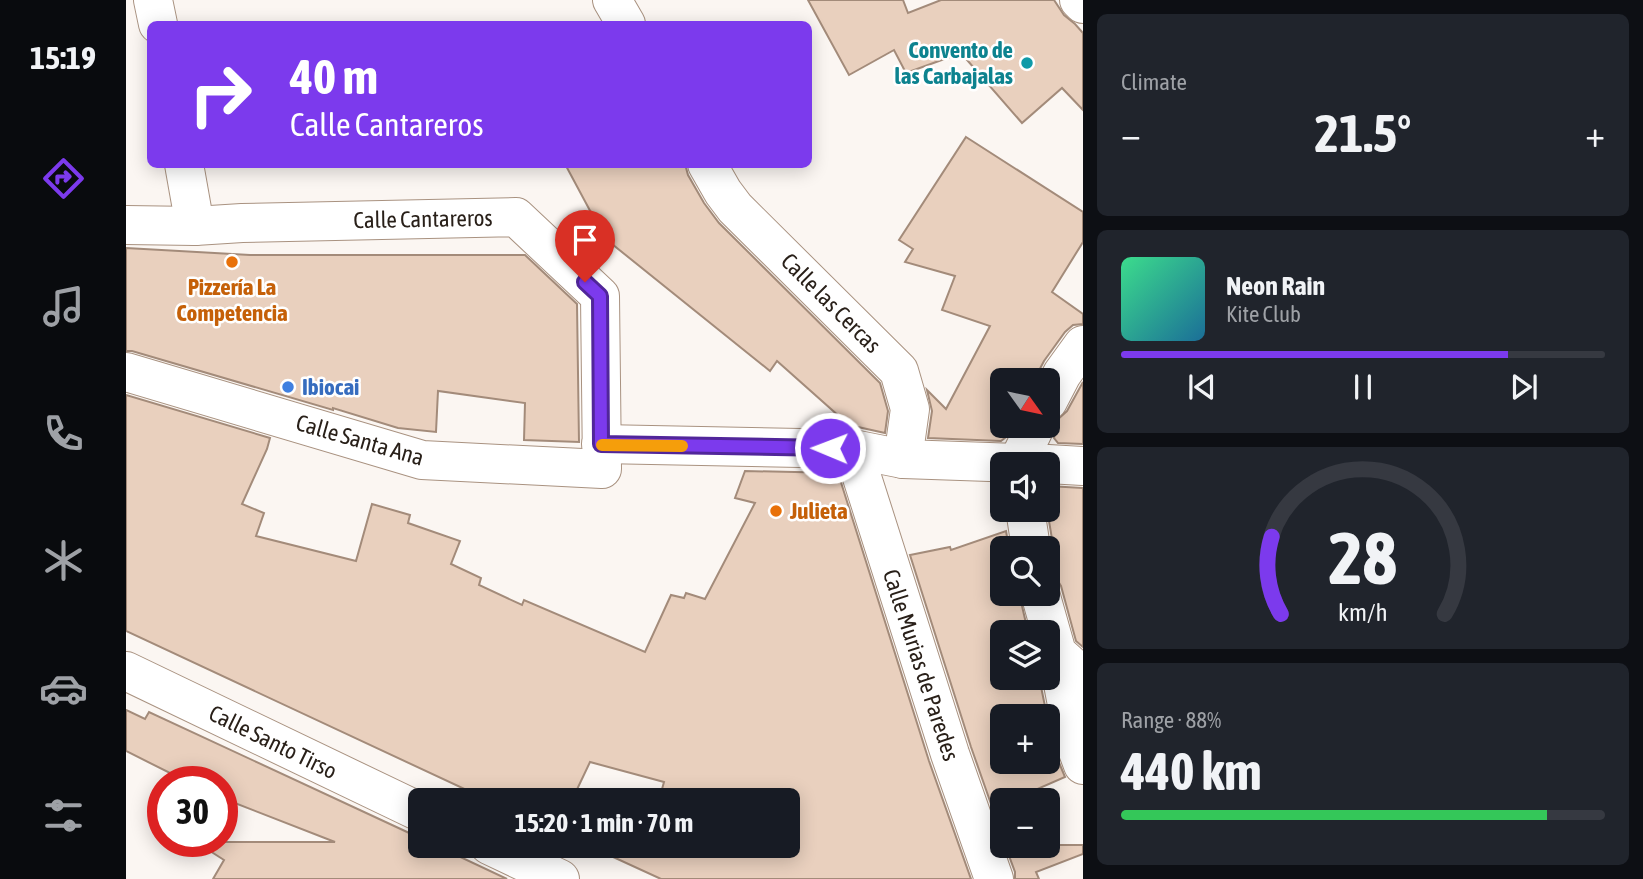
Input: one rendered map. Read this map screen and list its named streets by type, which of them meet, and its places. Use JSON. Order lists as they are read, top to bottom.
{
  "streets": {
    "street": [
      "Calle Cantareros",
      "Calle las Cercas",
      "Calle Santa Ana",
      "Calle Murias de Paredes",
      "Calle Santo Tirso"
    ]
  },
  "crossings": [
    ["Calle Cantareros", "Calle Santa Ana"],
    ["Calle las Cercas", "Calle Santa Ana"],
    ["Calle Santa Ana", "Calle Murias de Paredes"]
  ],
  "places": [
    "Convento de las Carbajalas",
    "Pizzería La Competencia",
    "Ibiocai",
    "Julieta"
  ],
  "north": "bottom right",
  "page": {
    "tabs": "15:19",
    "tile": [
      "Climate",
      ["Range · 88%", "440 km"]
    ],
    "turn": ["40 m", "Calle Cantareros"],
    "heat": ["−", "21.5°", "+"],
    "song": ["Neon Rain", "Kite Club"],
    "map_buttons": ["+", "−"],
    "limit": "30",
    "trip": "15:20 · 1 min · 70 m",
    "gauge": ["28", "km/h"]
  }
}
